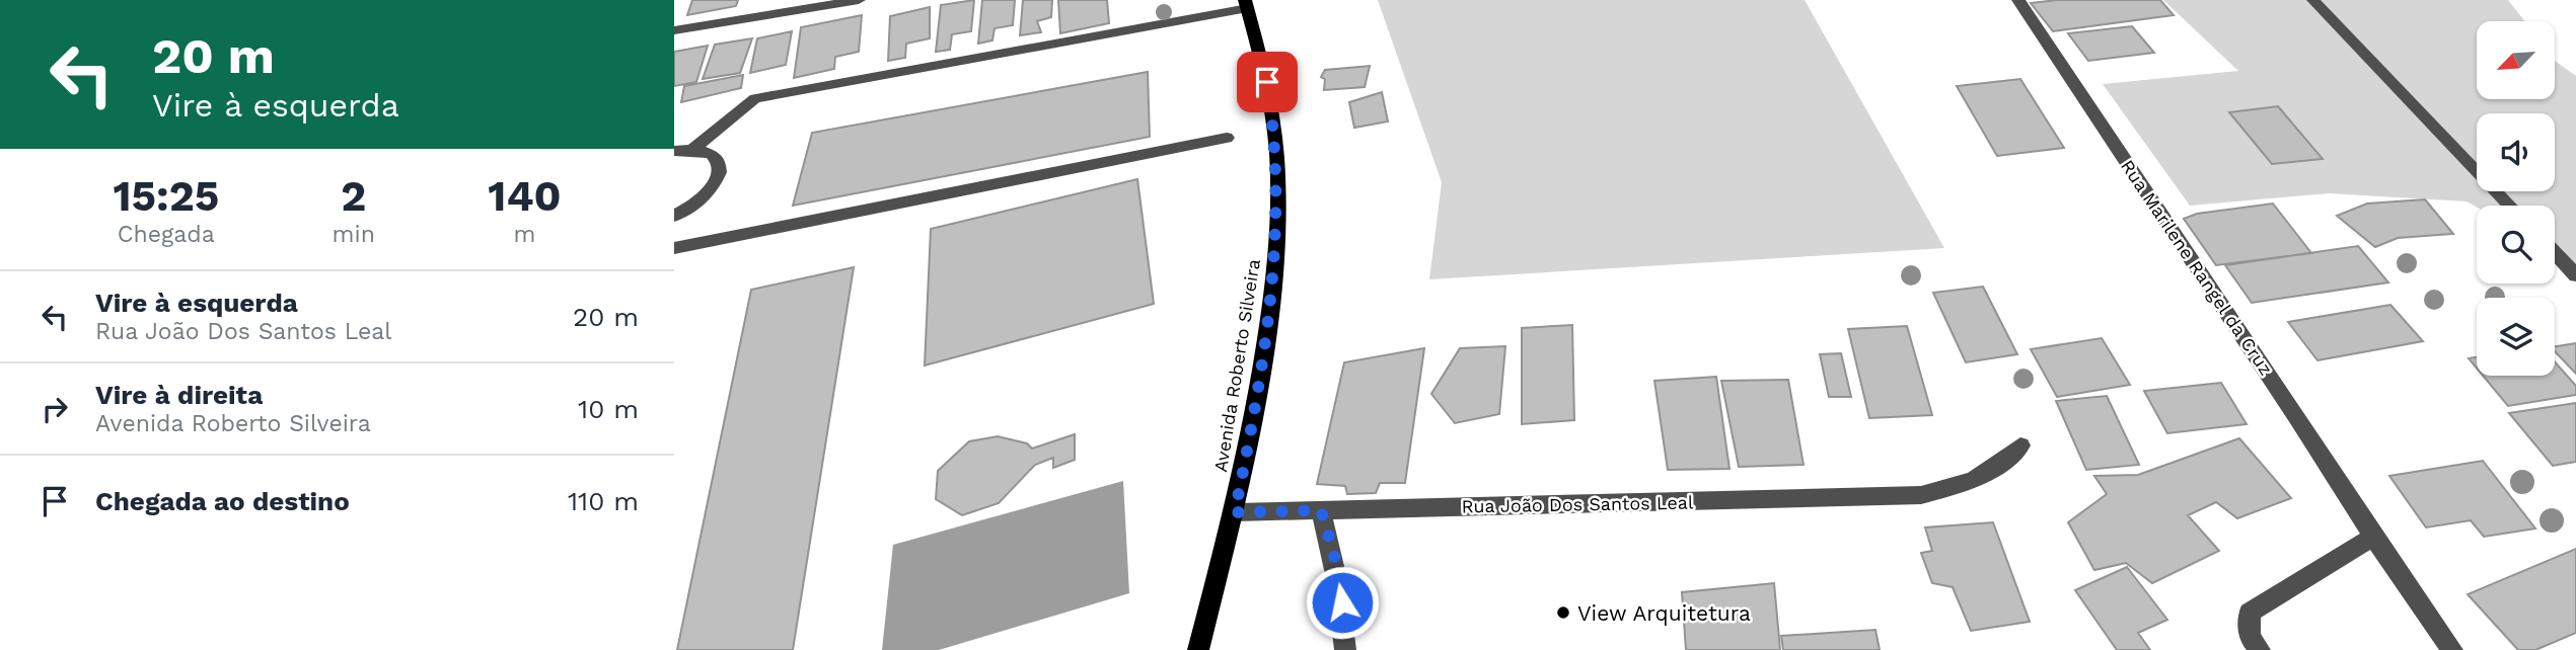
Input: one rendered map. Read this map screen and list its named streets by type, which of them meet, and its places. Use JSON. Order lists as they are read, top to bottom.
{
  "streets": {
    "main road": ["Avenida Roberto Silveira"],
    "street": ["Rua Marilene Rangel da Cruz", "Rua João Dos Santos Leal"]
  },
  "crossings": [
    ["Avenida Roberto Silveira", "Rua João Dos Santos Leal"]
  ],
  "places": ["View Arquitetura"],
  "north": "bottom left",
  "page": {
    "turn": ["20 m", "Vire à esquerda"],
    "eta": [
      "15:25",
      "Chegada",
      "2",
      "min",
      "140",
      "m"
    ],
    "list": [
      {
        "name": "Vire à esquerda",
        "note": "Rua João Dos Santos Leal",
        "value": "20 m"
      },
      {
        "name": "Vire à direita",
        "note": "Avenida Roberto Silveira",
        "value": "10 m"
      },
      {
        "name": "Chegada ao destino",
        "value": "110 m"
      }
    ]
  }
}
